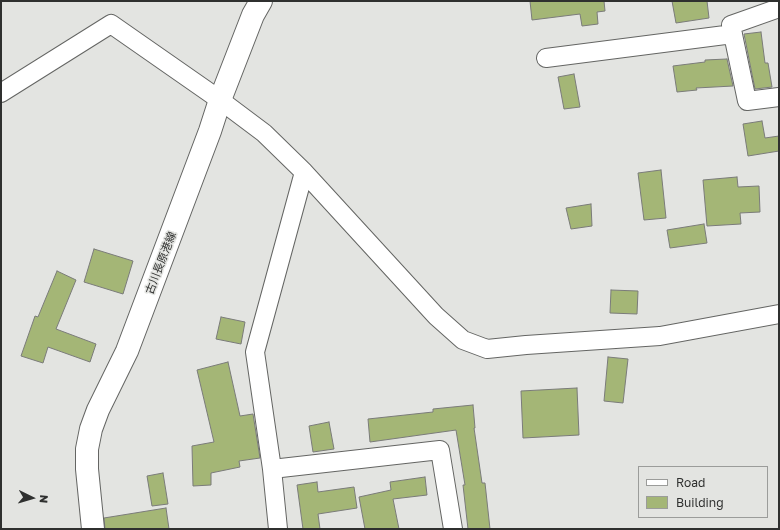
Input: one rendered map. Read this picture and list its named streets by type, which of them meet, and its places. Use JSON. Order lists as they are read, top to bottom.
{
  "streets": {
    "main road": ["古川長原港線"]
  },
  "legend": ["Road", "Building"],
  "north": "right"
}
